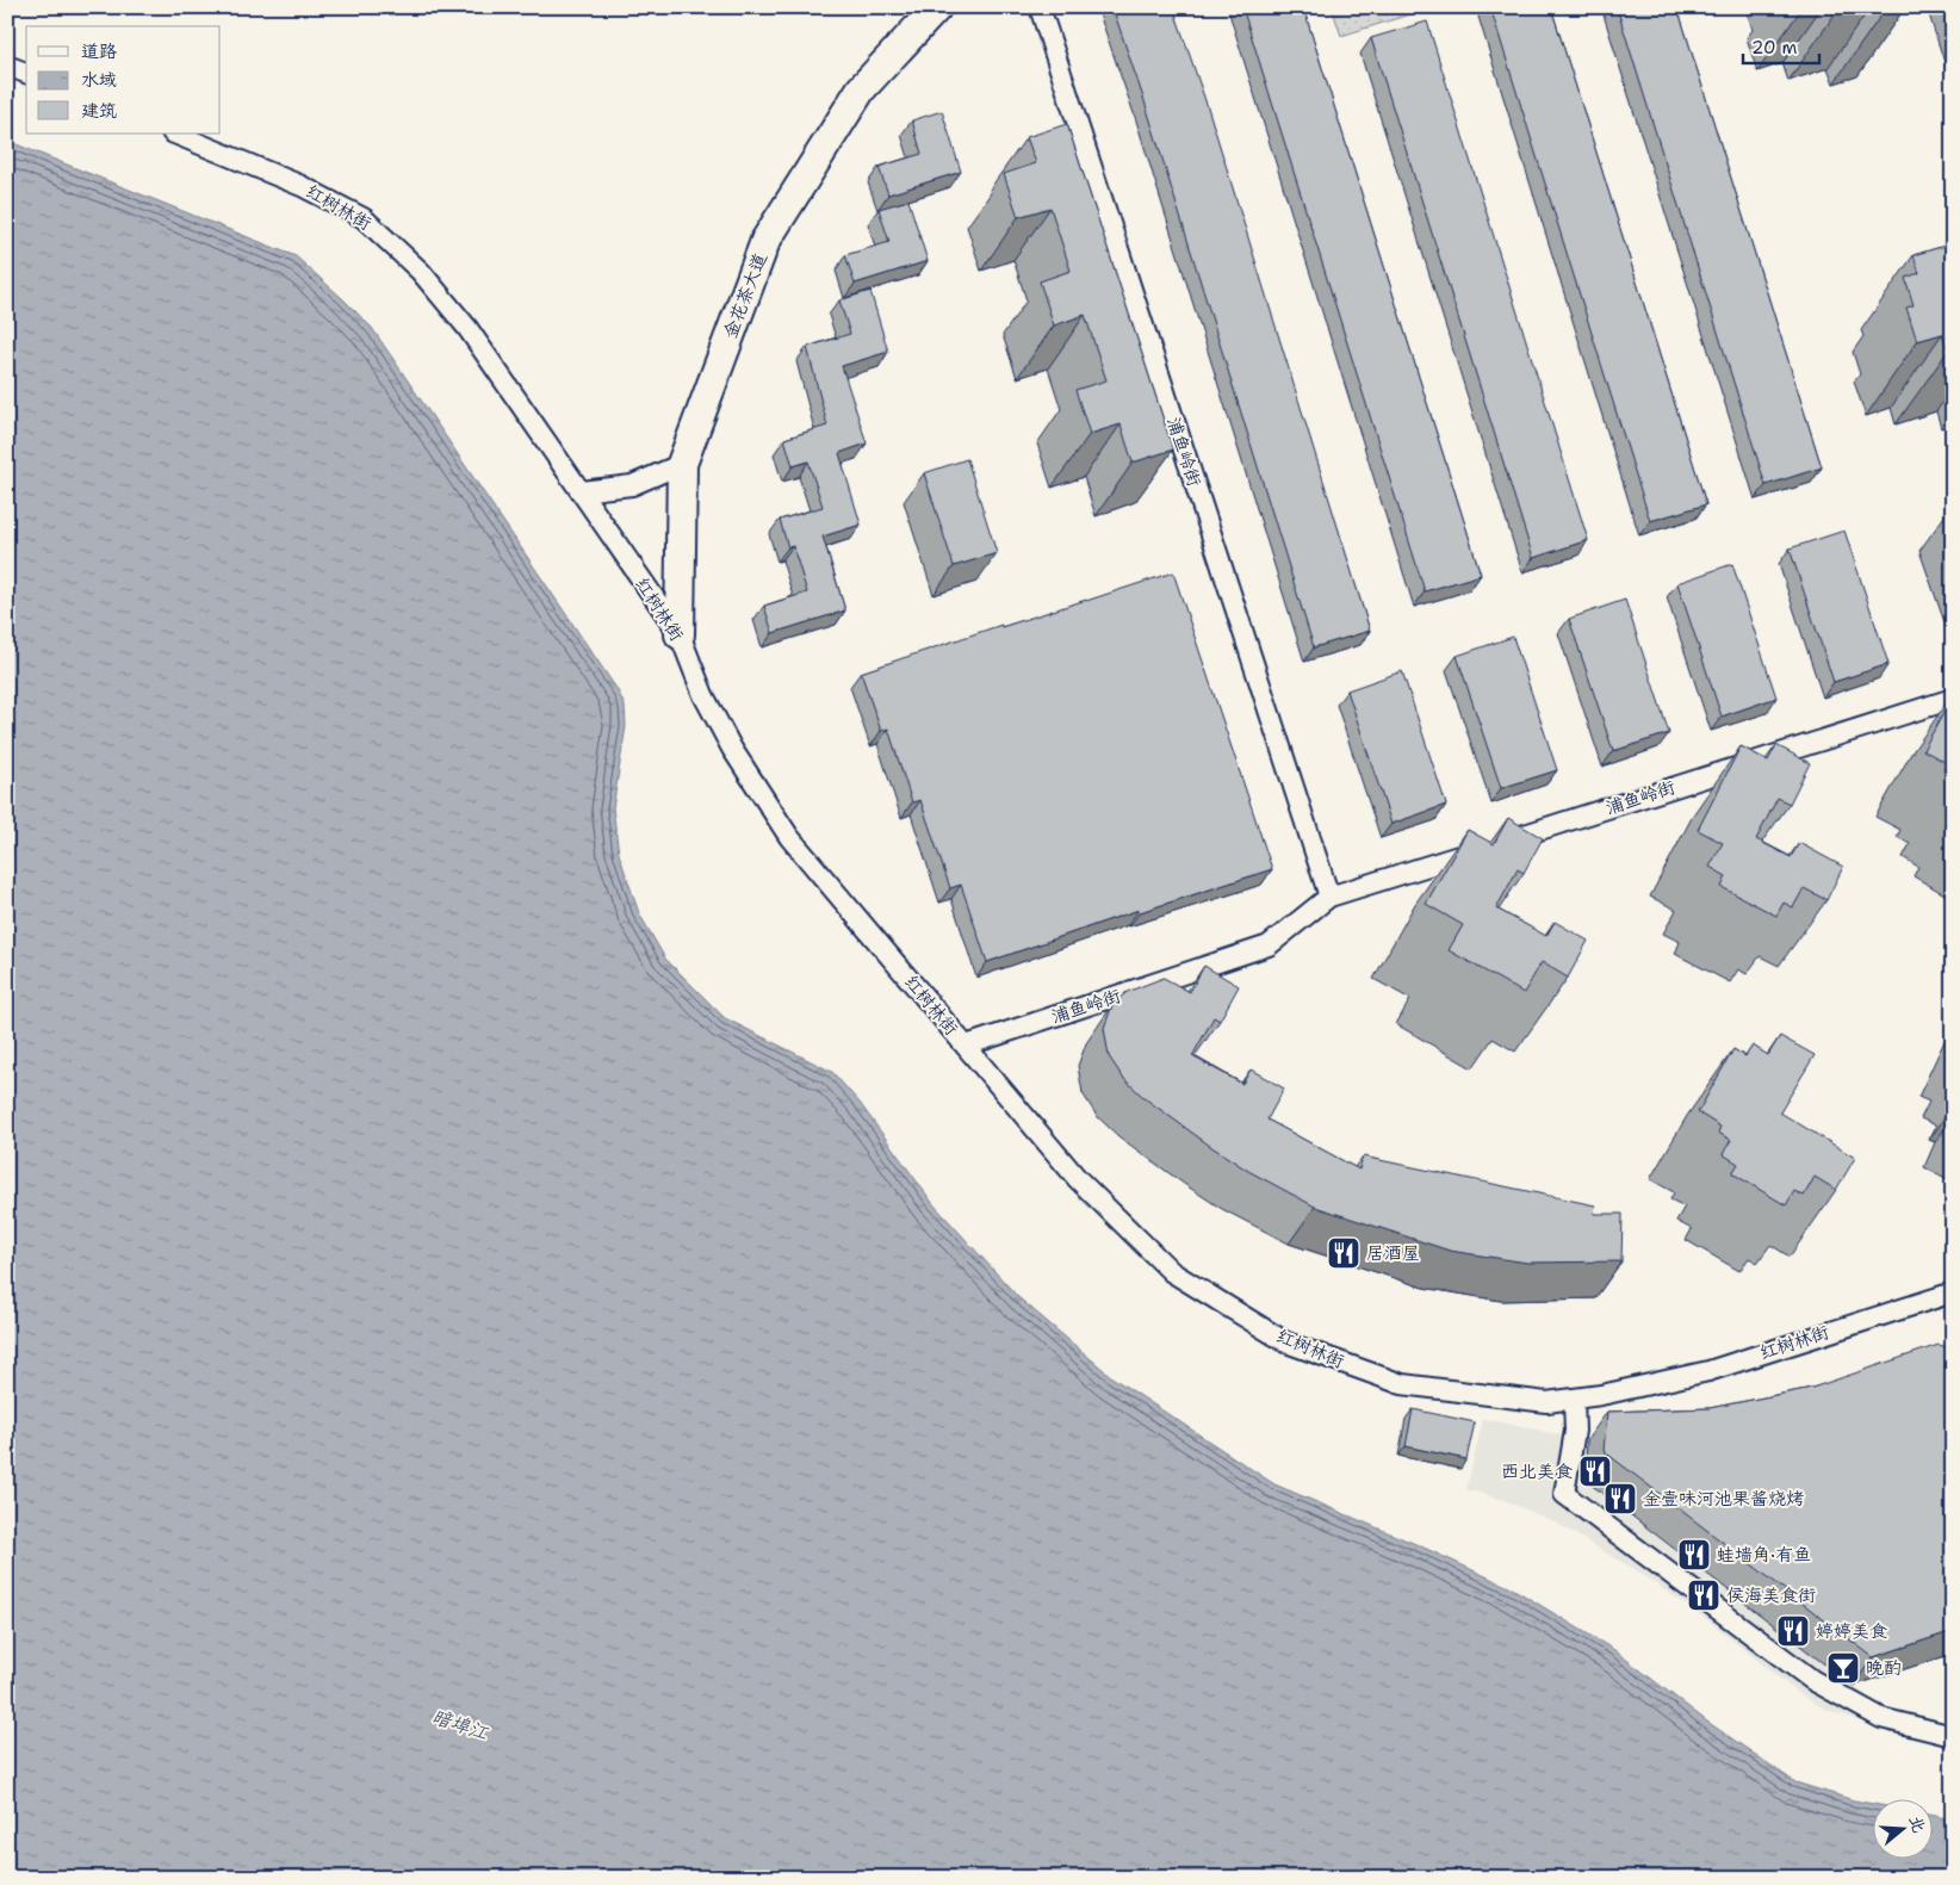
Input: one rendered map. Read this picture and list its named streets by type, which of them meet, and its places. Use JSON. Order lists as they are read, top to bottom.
{
  "streets": {
    "street": ["红树林街", "金花茶大道", "浦鱼岭街"]
  },
  "crossings": [
    ["红树林街", "金花茶大道"],
    ["红树林街", "浦鱼岭街"]
  ],
  "water": ["暗埠江"],
  "places": {
    "restaurant": [
      "居酒屋",
      "西北美食",
      "金壹味河池果酱烧烤",
      "蛙墙角·有鱼",
      "侯海美食街",
      "婷婷美食"
    ],
    "bar": ["晚酌"]
  },
  "legend": ["道路", "水域", "建筑"],
  "scale_bar": "20 m",
  "north": "right"
}
